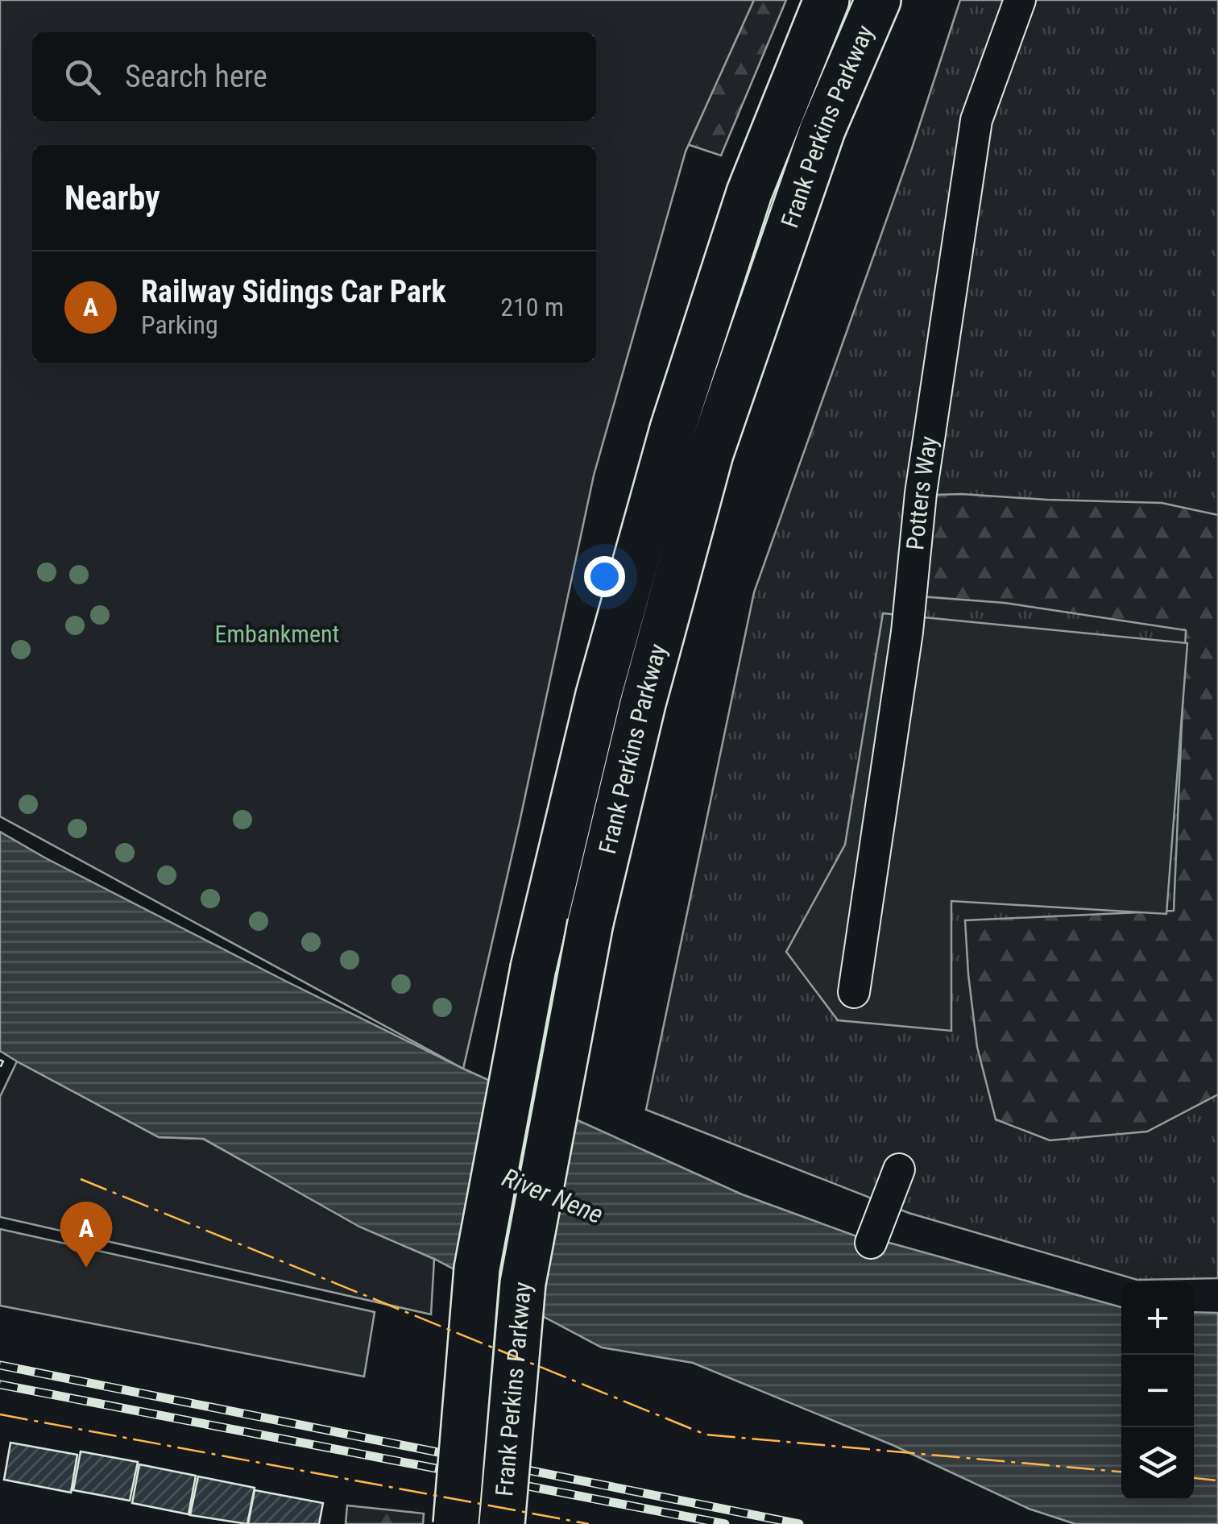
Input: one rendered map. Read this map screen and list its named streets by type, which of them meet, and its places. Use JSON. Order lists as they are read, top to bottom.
{
  "streets": {
    "highway": ["Frank Perkins Parkway"],
    "street": ["Potters Way"]
  },
  "water": ["River Nene"],
  "parks": ["Embankment"],
  "page": {
    "search": "Search here",
    "heading": "Nearby",
    "list": [
      {
        "mark": "A",
        "name": "Railway Sidings Car Park",
        "note": "Parking",
        "value": "210 m"
      }
    ],
    "pins": "A",
    "map_buttons": ["+", "−"]
  }
}
